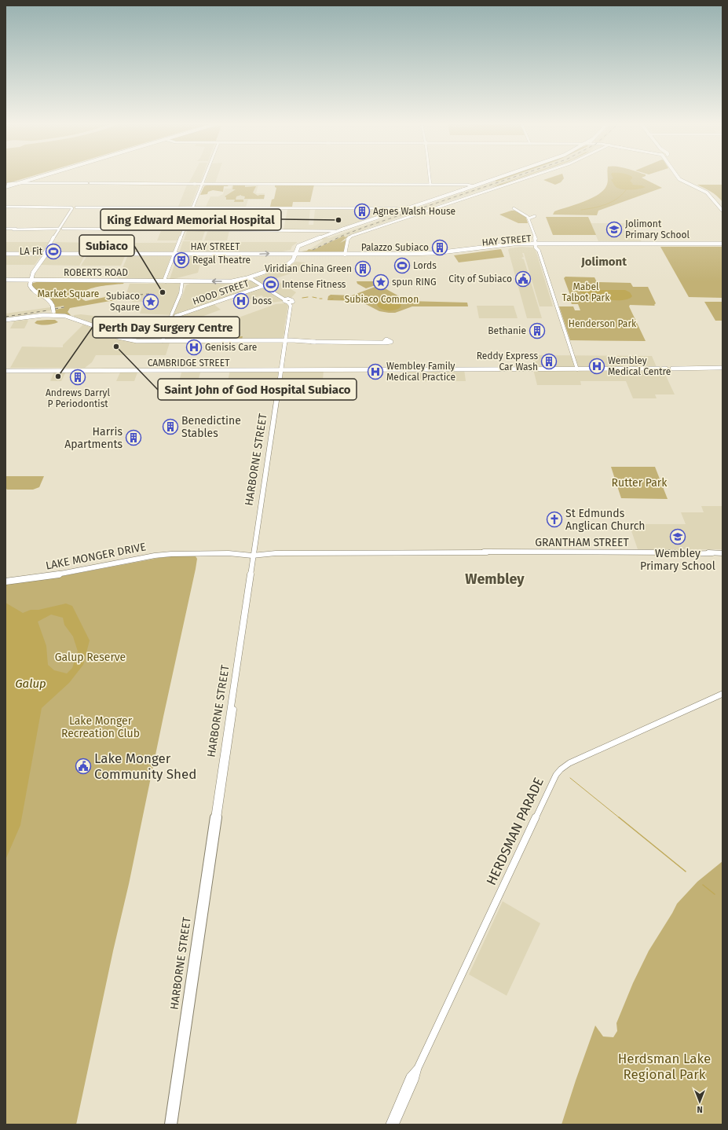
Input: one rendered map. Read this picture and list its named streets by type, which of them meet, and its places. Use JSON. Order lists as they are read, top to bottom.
{
  "streets": {
    "main road": [
      "HAY STREET",
      "ROBERTS ROAD",
      "CAMBRIDGE STREET",
      "HARBORNE STREET",
      "GRANTHAM STREET",
      "LAKE MONGER DRIVE",
      "HERDSMAN PARADE"
    ],
    "street": ["HOOD STREET"]
  },
  "crossings": [
    ["CAMBRIDGE STREET", "HARBORNE STREET"],
    ["HARBORNE STREET", "GRANTHAM STREET"],
    ["GRANTHAM STREET", "LAKE MONGER DRIVE"]
  ],
  "districts": ["Jolimont", "Wembley"],
  "water": ["Galup"],
  "parks": [
    "Mabel Talbot Park",
    "Market Square",
    "Subiaco Common",
    "Henderson Park",
    "Rutter Park",
    "Galup Reserve",
    "Lake Monger Recreation Club",
    "Herdsman Lake Regional Park"
  ],
  "places": {
    "building": [
      "Agnes Walsh House",
      "Palazzo Subiaco",
      "Viridian China Green",
      "Bethanie",
      "Reddy Express Car Wash",
      "Andrews Darryl P Periodontist",
      "Benedictine Stables",
      "Harris Apartments"
    ],
    "other": [
      "King Edward Memorial Hospital",
      "Subiaco",
      "Saint John of God Hospital Subiaco",
      "Perth Day Surgery Centre"
    ],
    "school or university": ["Jolimont Primary School", "Wembley Primary School"],
    "sports": ["LA Fit", "Lords", "Intense Fitness"],
    "theatre": ["Regal Theatre"],
    "public building": ["City of Subiaco", "Lake Monger Community Shed"],
    "place": ["spun RING", "Subiaco Sqaure"],
    "hospital": [
      "boss",
      "Genisis Care",
      "Wembley Medical Centre",
      "Wembley Family Medical Practice"
    ],
    "church": ["St Edmunds Anglican Church"]
  },
  "north": "bottom"
}
